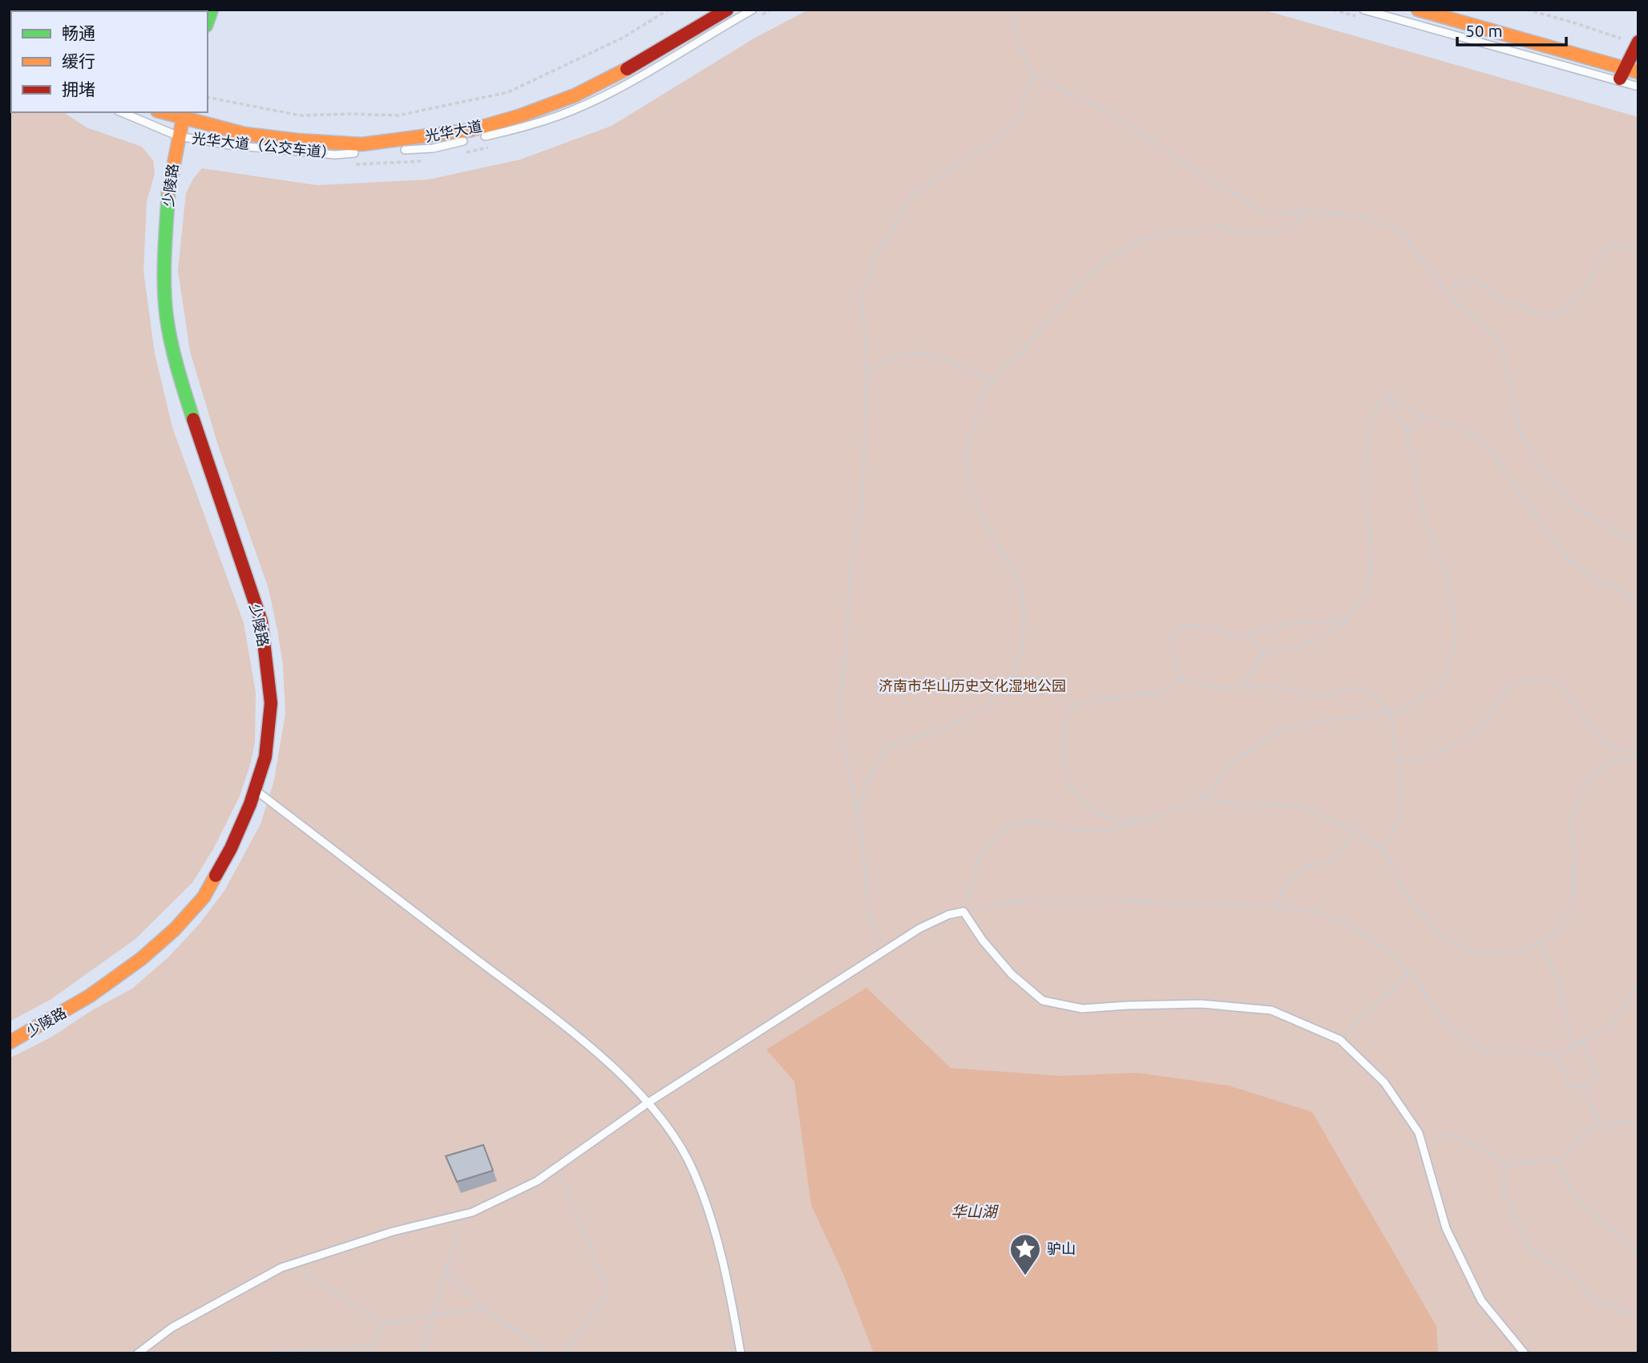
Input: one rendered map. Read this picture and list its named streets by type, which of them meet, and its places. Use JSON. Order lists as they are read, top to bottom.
{
  "streets": {
    "street": ["光华大道", "少陵路"],
    "lane": ["光华大道（公交车道）"]
  },
  "crossings": [
    ["光华大道", "少陵路"],
    ["光华大道（公交车道）", "少陵路"]
  ],
  "water": ["华山湖"],
  "parks": ["济南市华山历史文化湿地公园"],
  "places": {
    "place": ["驴山"]
  },
  "legend": ["畅通", "缓行", "拥堵"],
  "scale_bar": "50 m"
}
